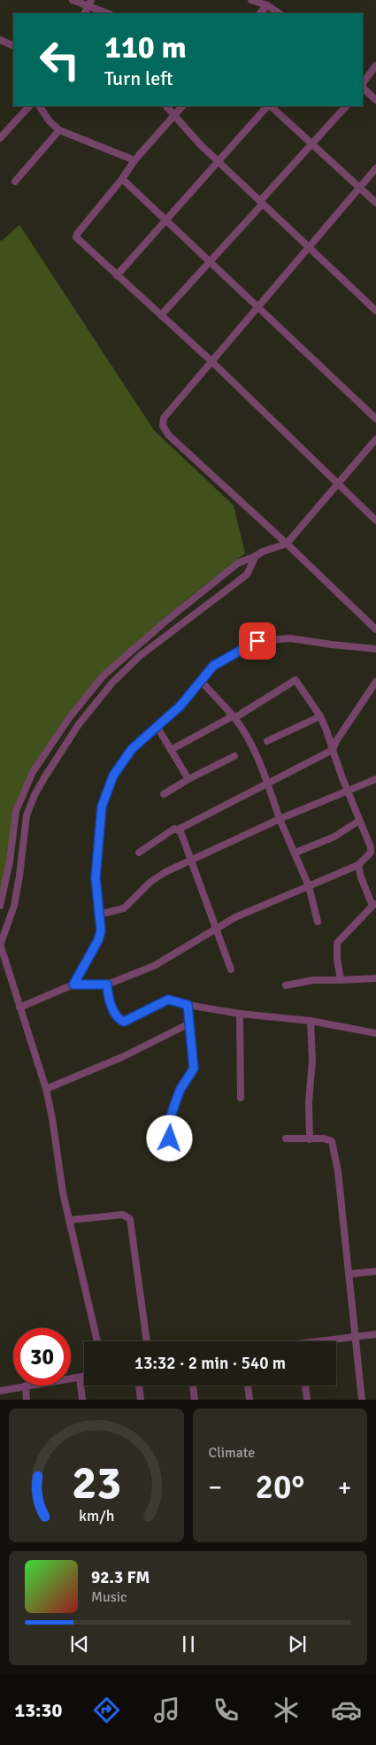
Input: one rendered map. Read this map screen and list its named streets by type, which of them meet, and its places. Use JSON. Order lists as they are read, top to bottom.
{
  "page": {
    "turn": ["110 m", "Turn left"],
    "limit": "30",
    "trip": "13:32 · 2 min · 540 m",
    "tile": "Climate",
    "heat": ["−", "20°", "+"],
    "song": ["92.3 FM", "Music"],
    "tabs": "13:30",
    "gauge": ["23", "km/h"]
  }
}
